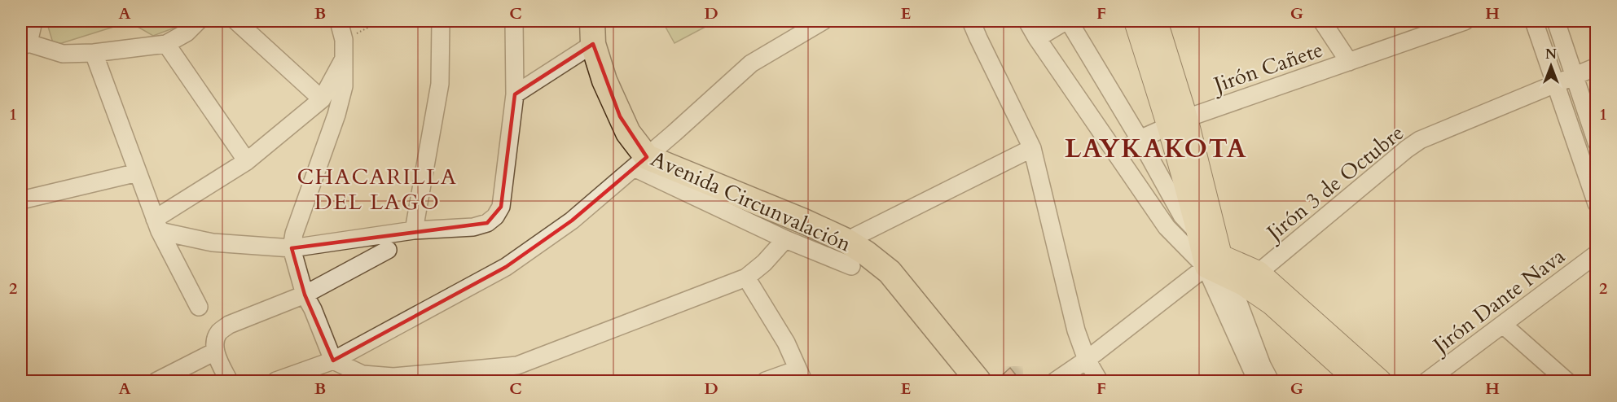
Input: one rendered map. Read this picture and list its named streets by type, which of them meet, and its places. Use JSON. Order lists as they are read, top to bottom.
{
  "streets": {
    "highway": ["Avenida Circunvalación"],
    "street": ["Jirón Cañete", "Jirón 3 de Octubre", "Jirón Dante Nava"]
  },
  "districts": ["LAYKAKOTA", "CHACARILLA DEL LAGO"],
  "north": "top",
  "grid": {
    "columns": [
      "A",
      "B",
      "C",
      "D",
      "E",
      "F",
      "G",
      "H"
    ],
    "rows": ["1", "2"]
  }
}
